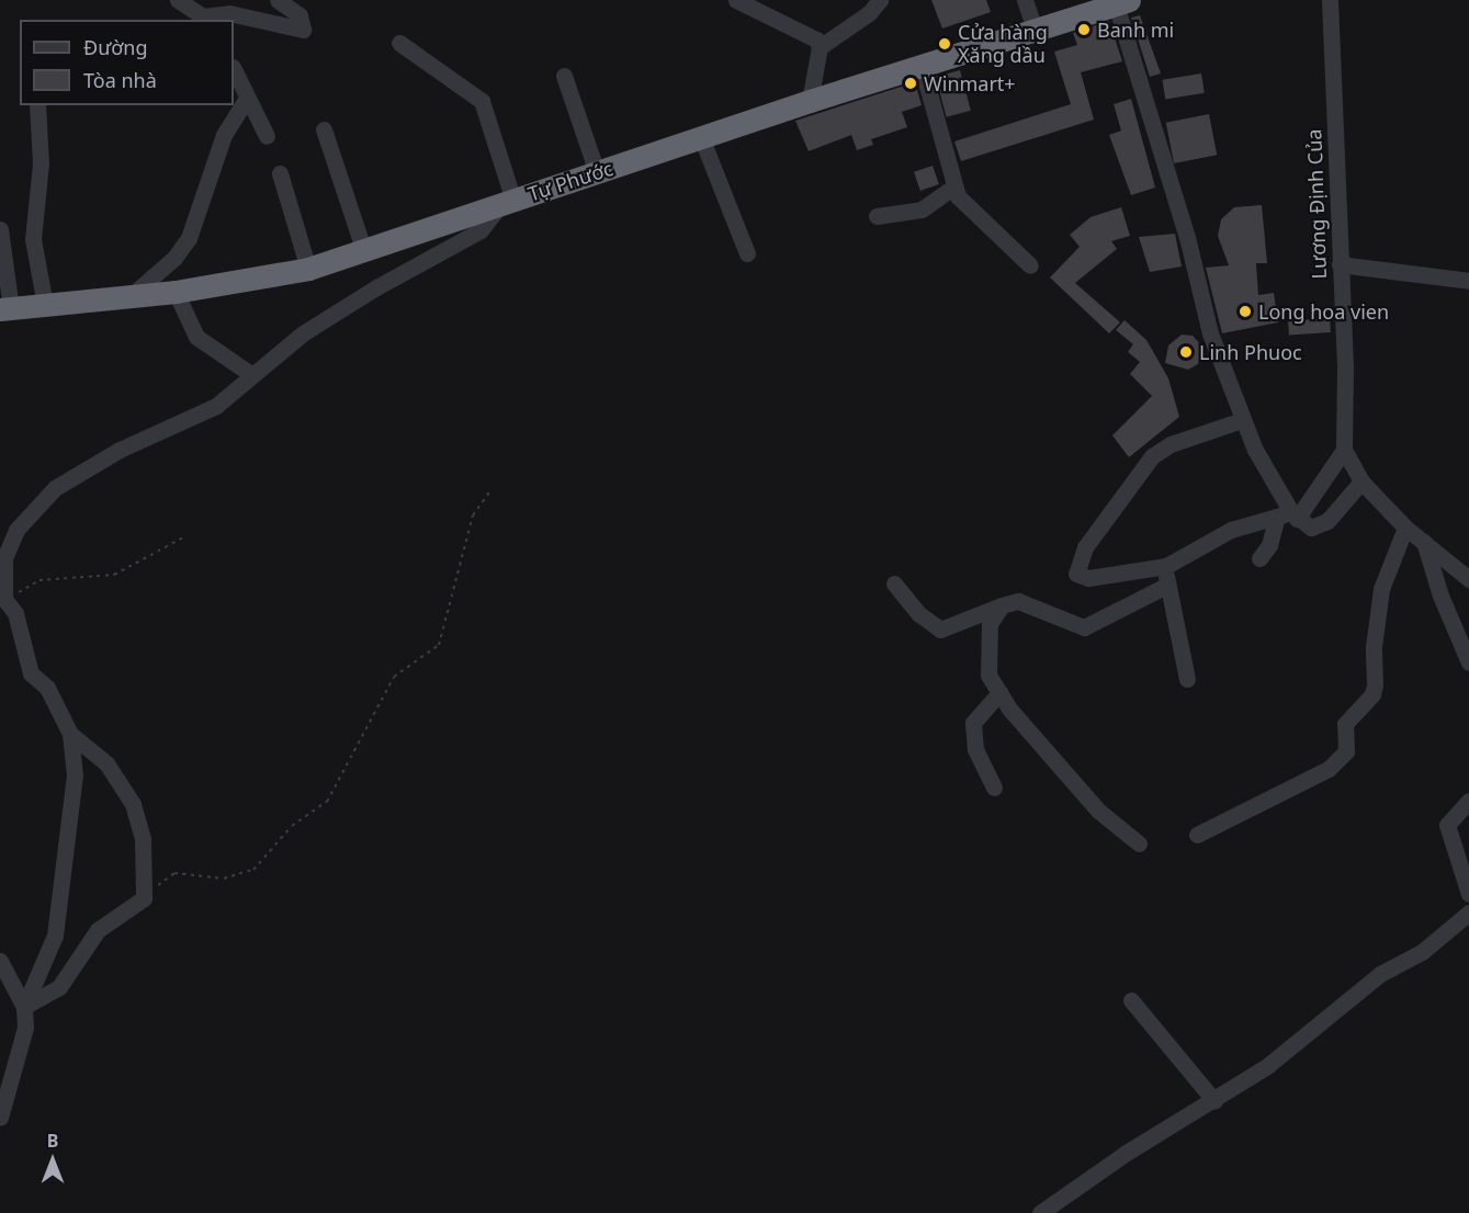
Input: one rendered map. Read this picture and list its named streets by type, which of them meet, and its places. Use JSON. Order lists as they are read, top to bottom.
{
  "streets": {
    "highway": ["Tự Phước"],
    "street": ["Lương Định Của"]
  },
  "places": [
    "Banh mi",
    "Cửa hàng Xăng dầu",
    "Winmart+",
    "Long hoa vien",
    "Linh Phuoc"
  ],
  "legend": ["Đường", "Tòa nhà"],
  "north": "top"
}
